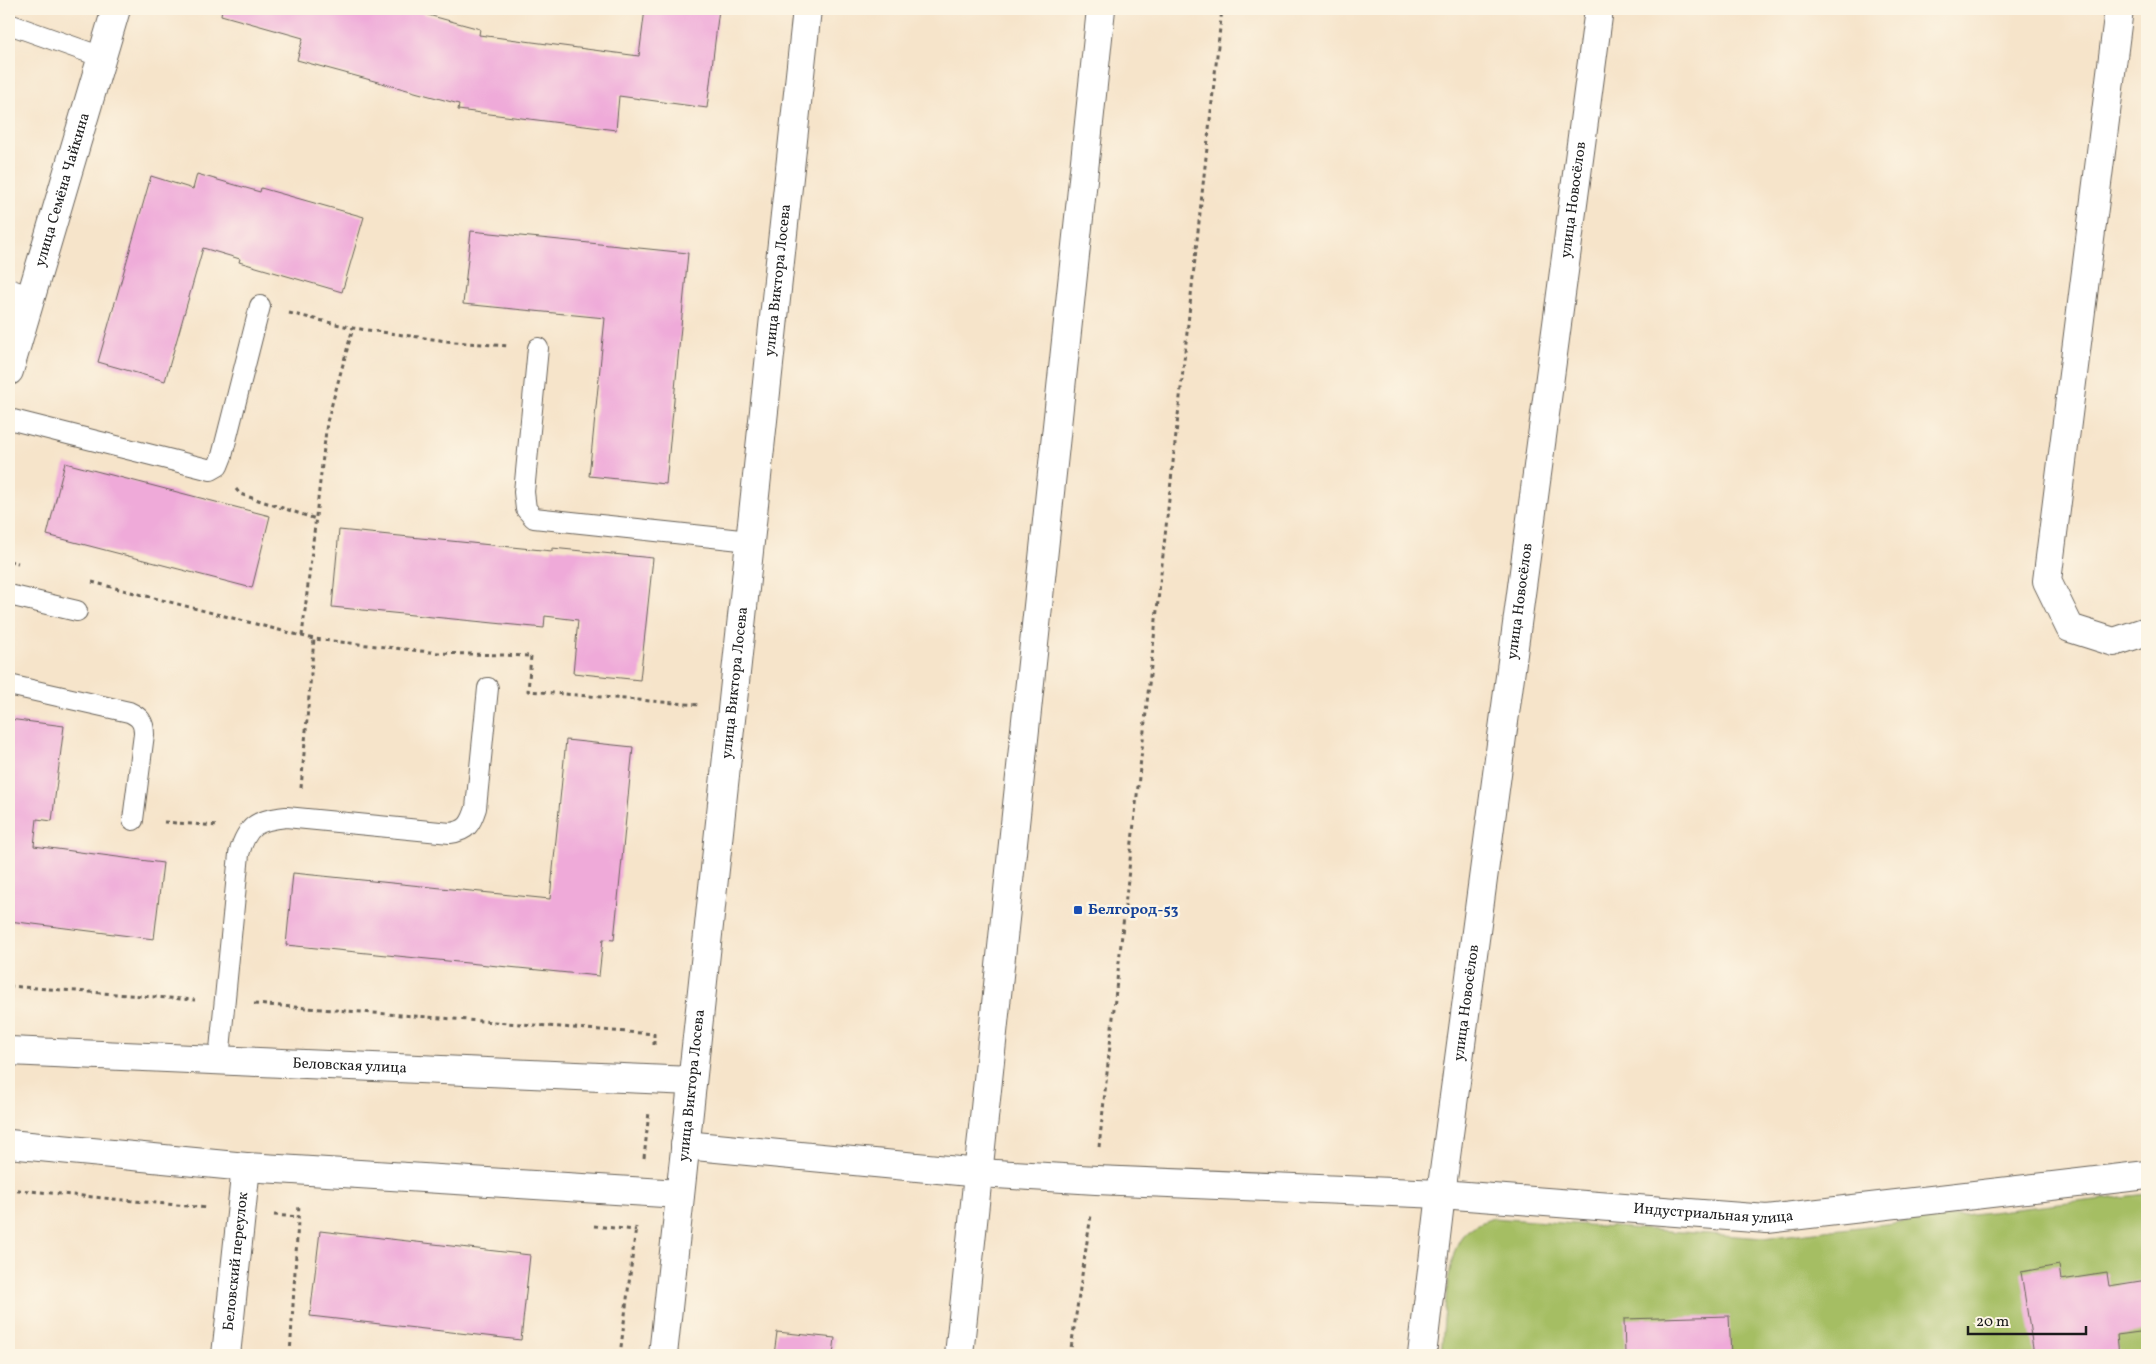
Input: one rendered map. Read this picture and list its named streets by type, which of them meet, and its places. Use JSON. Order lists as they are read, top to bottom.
{
  "streets": {
    "street": [
      "улица Семёна Чайкина",
      "улица Новосёлов",
      "улица Виктора Лосева",
      "Беловская улица",
      "Индустриальная улица",
      "Беловский переулок"
    ]
  },
  "crossings": [
    ["улица Новосёлов", "Индустриальная улица"],
    ["улица Виктора Лосева", "Беловская улица"],
    ["улица Виктора Лосева", "Индустриальная улица"]
  ],
  "places": {
    "transit": ["Белгород-53"]
  },
  "scale_bar": "20 m"
}
